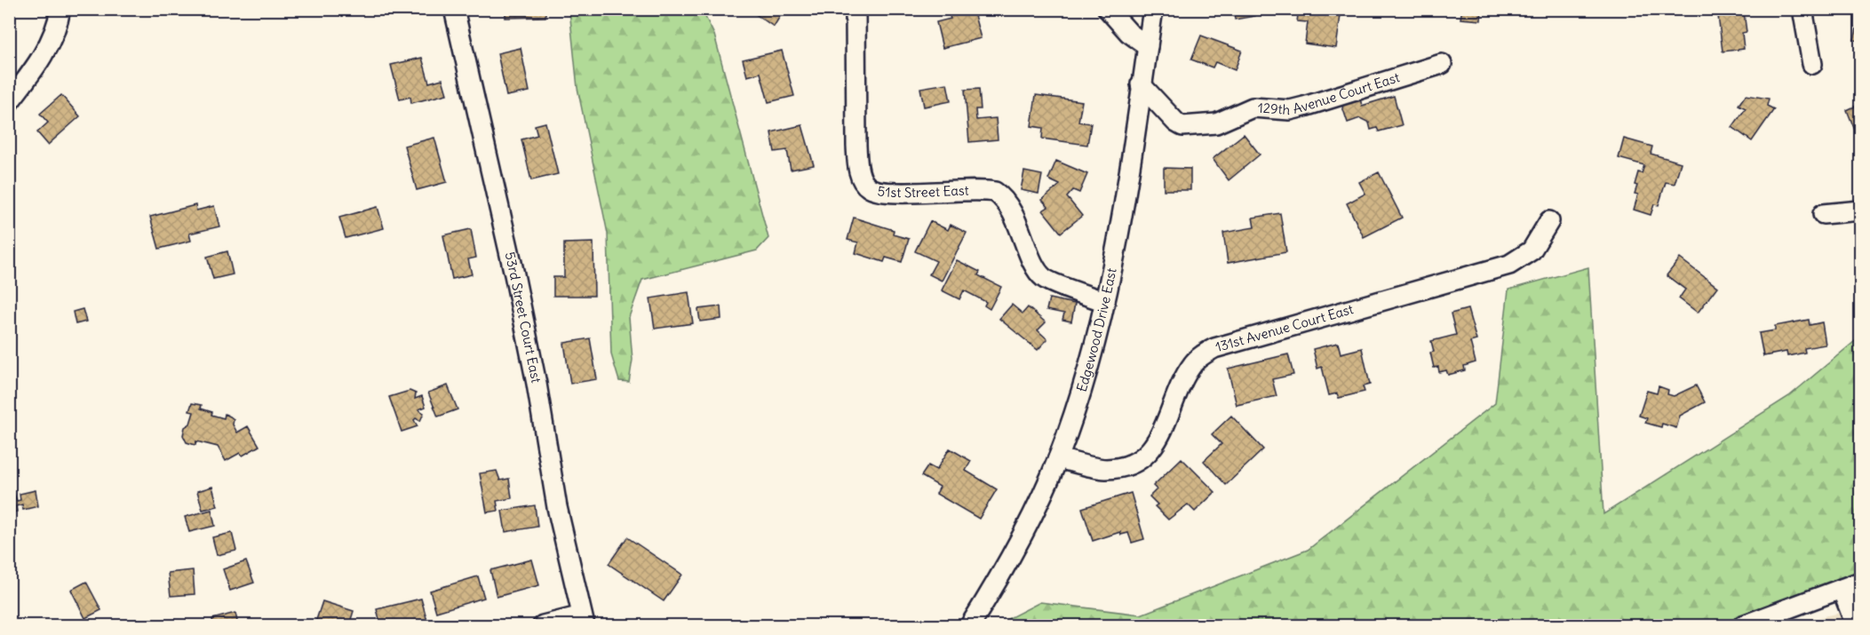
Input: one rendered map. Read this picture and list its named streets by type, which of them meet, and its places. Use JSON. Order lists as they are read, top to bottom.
{
  "streets": {
    "street": [
      "129th Avenue Court East",
      "51st Street East",
      "53rd Street Court East",
      "Edgewood Drive East",
      "131st Avenue Court East"
    ]
  },
  "crossings": [
    ["129th Avenue Court East", "Edgewood Drive East"],
    ["51st Street East", "Edgewood Drive East"],
    ["Edgewood Drive East", "131st Avenue Court East"]
  ]
}
